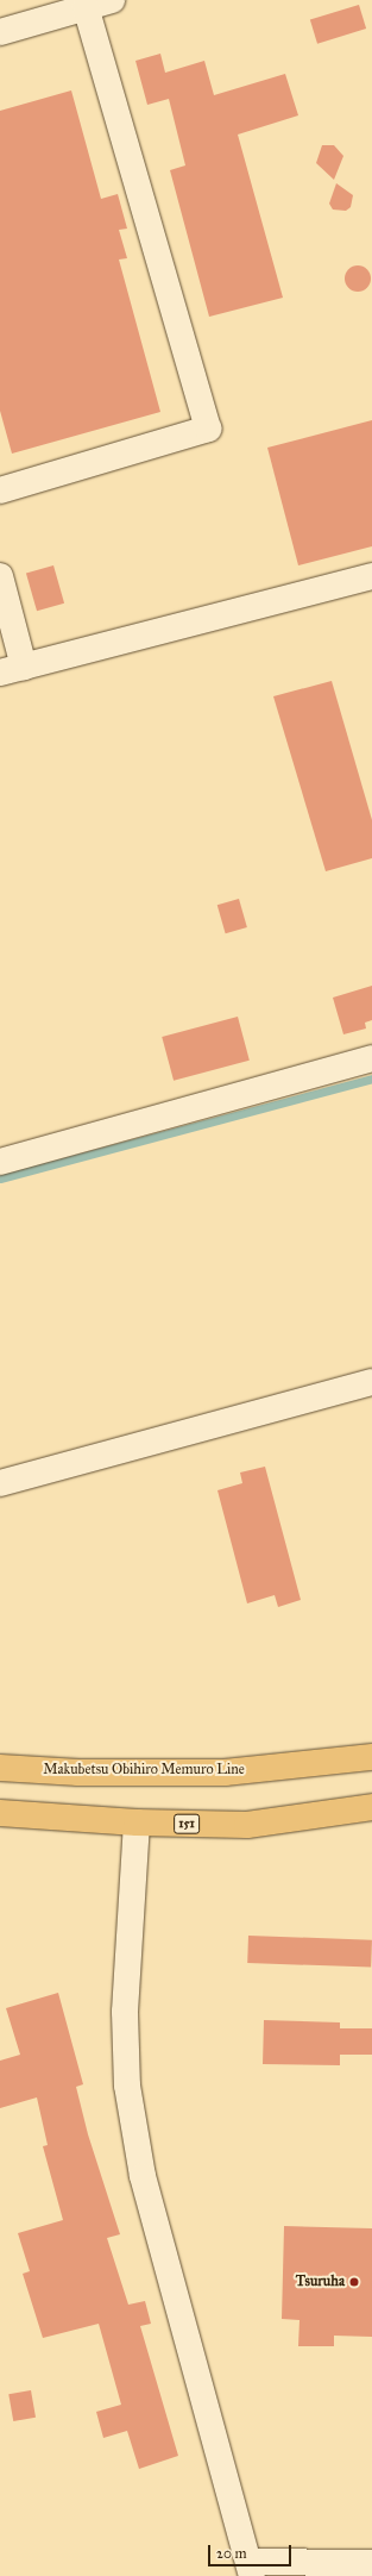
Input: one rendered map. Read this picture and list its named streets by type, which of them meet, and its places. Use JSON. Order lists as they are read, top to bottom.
{
  "streets": {
    "main road": ["Makubetsu Obihiro Memuro Line", "151"]
  },
  "places": ["Tsuruha"],
  "scale_bar": "20 m"
}
